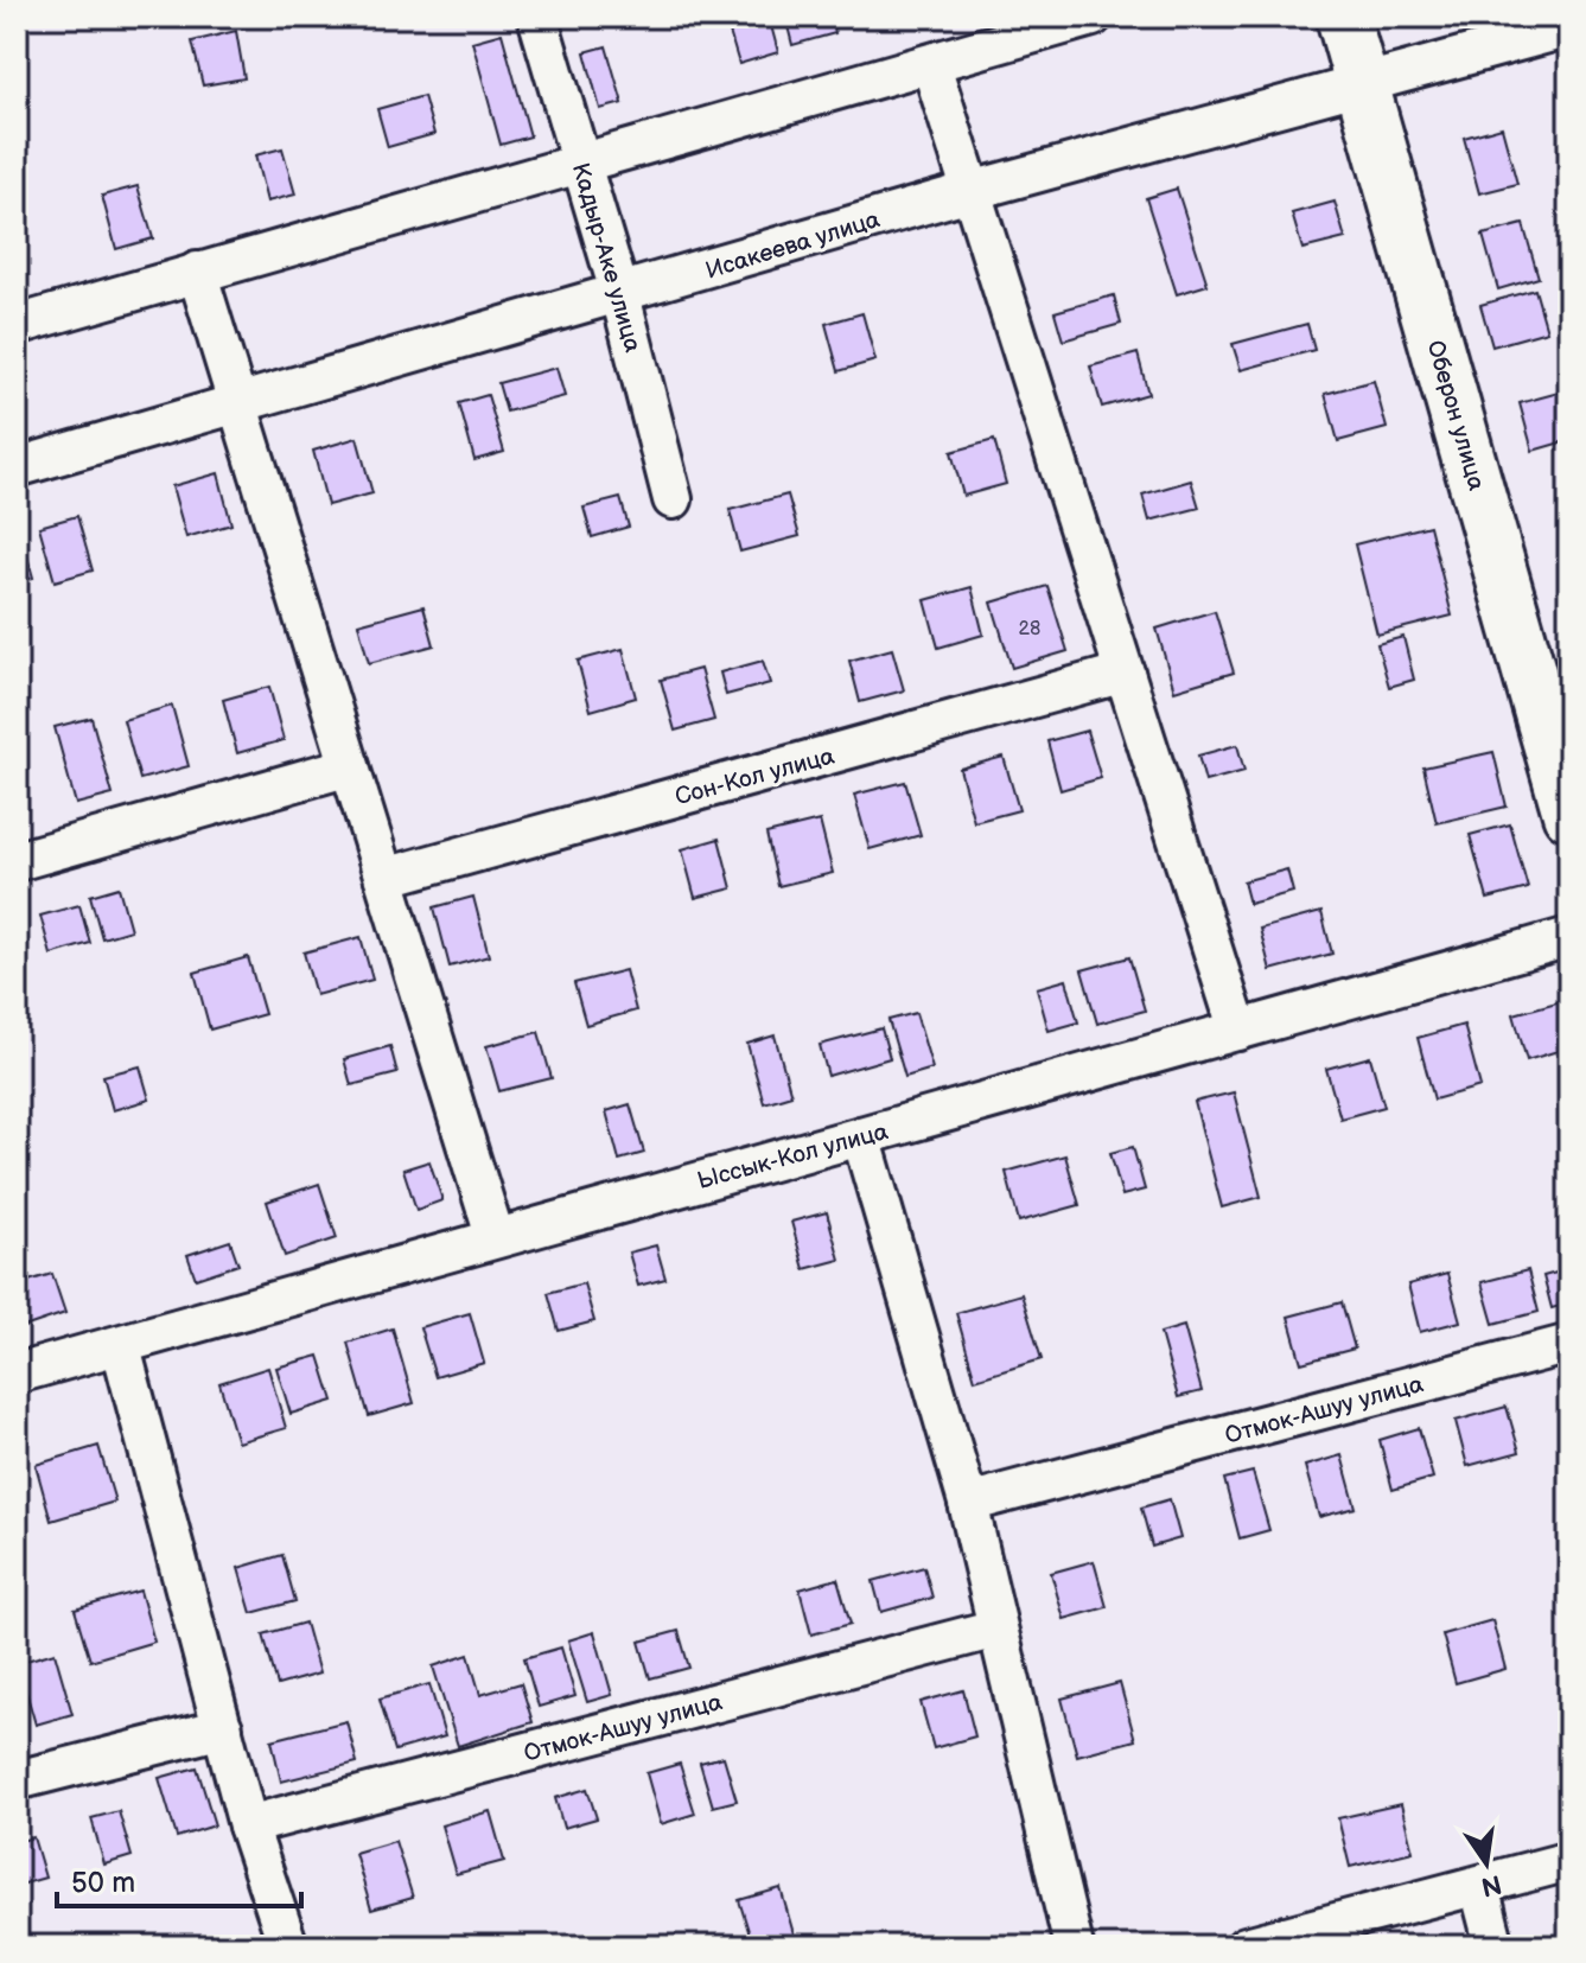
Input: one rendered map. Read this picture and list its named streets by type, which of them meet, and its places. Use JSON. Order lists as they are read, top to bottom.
{
  "streets": {
    "street": [
      "Исакеева улица",
      "Кадыр-Аке улица",
      "Оберон улица",
      "Сон-Кол улица",
      "Ыссык-Кол улица",
      "Отмок-Ашуу улица"
    ]
  },
  "crossings": [
    ["Исакеева улица", "Кадыр-Аке улица"],
    ["Исакеева улица", "Оберон улица"]
  ],
  "house_numbers": ["28"],
  "scale_bar": "50 m",
  "north": "bottom"
}
